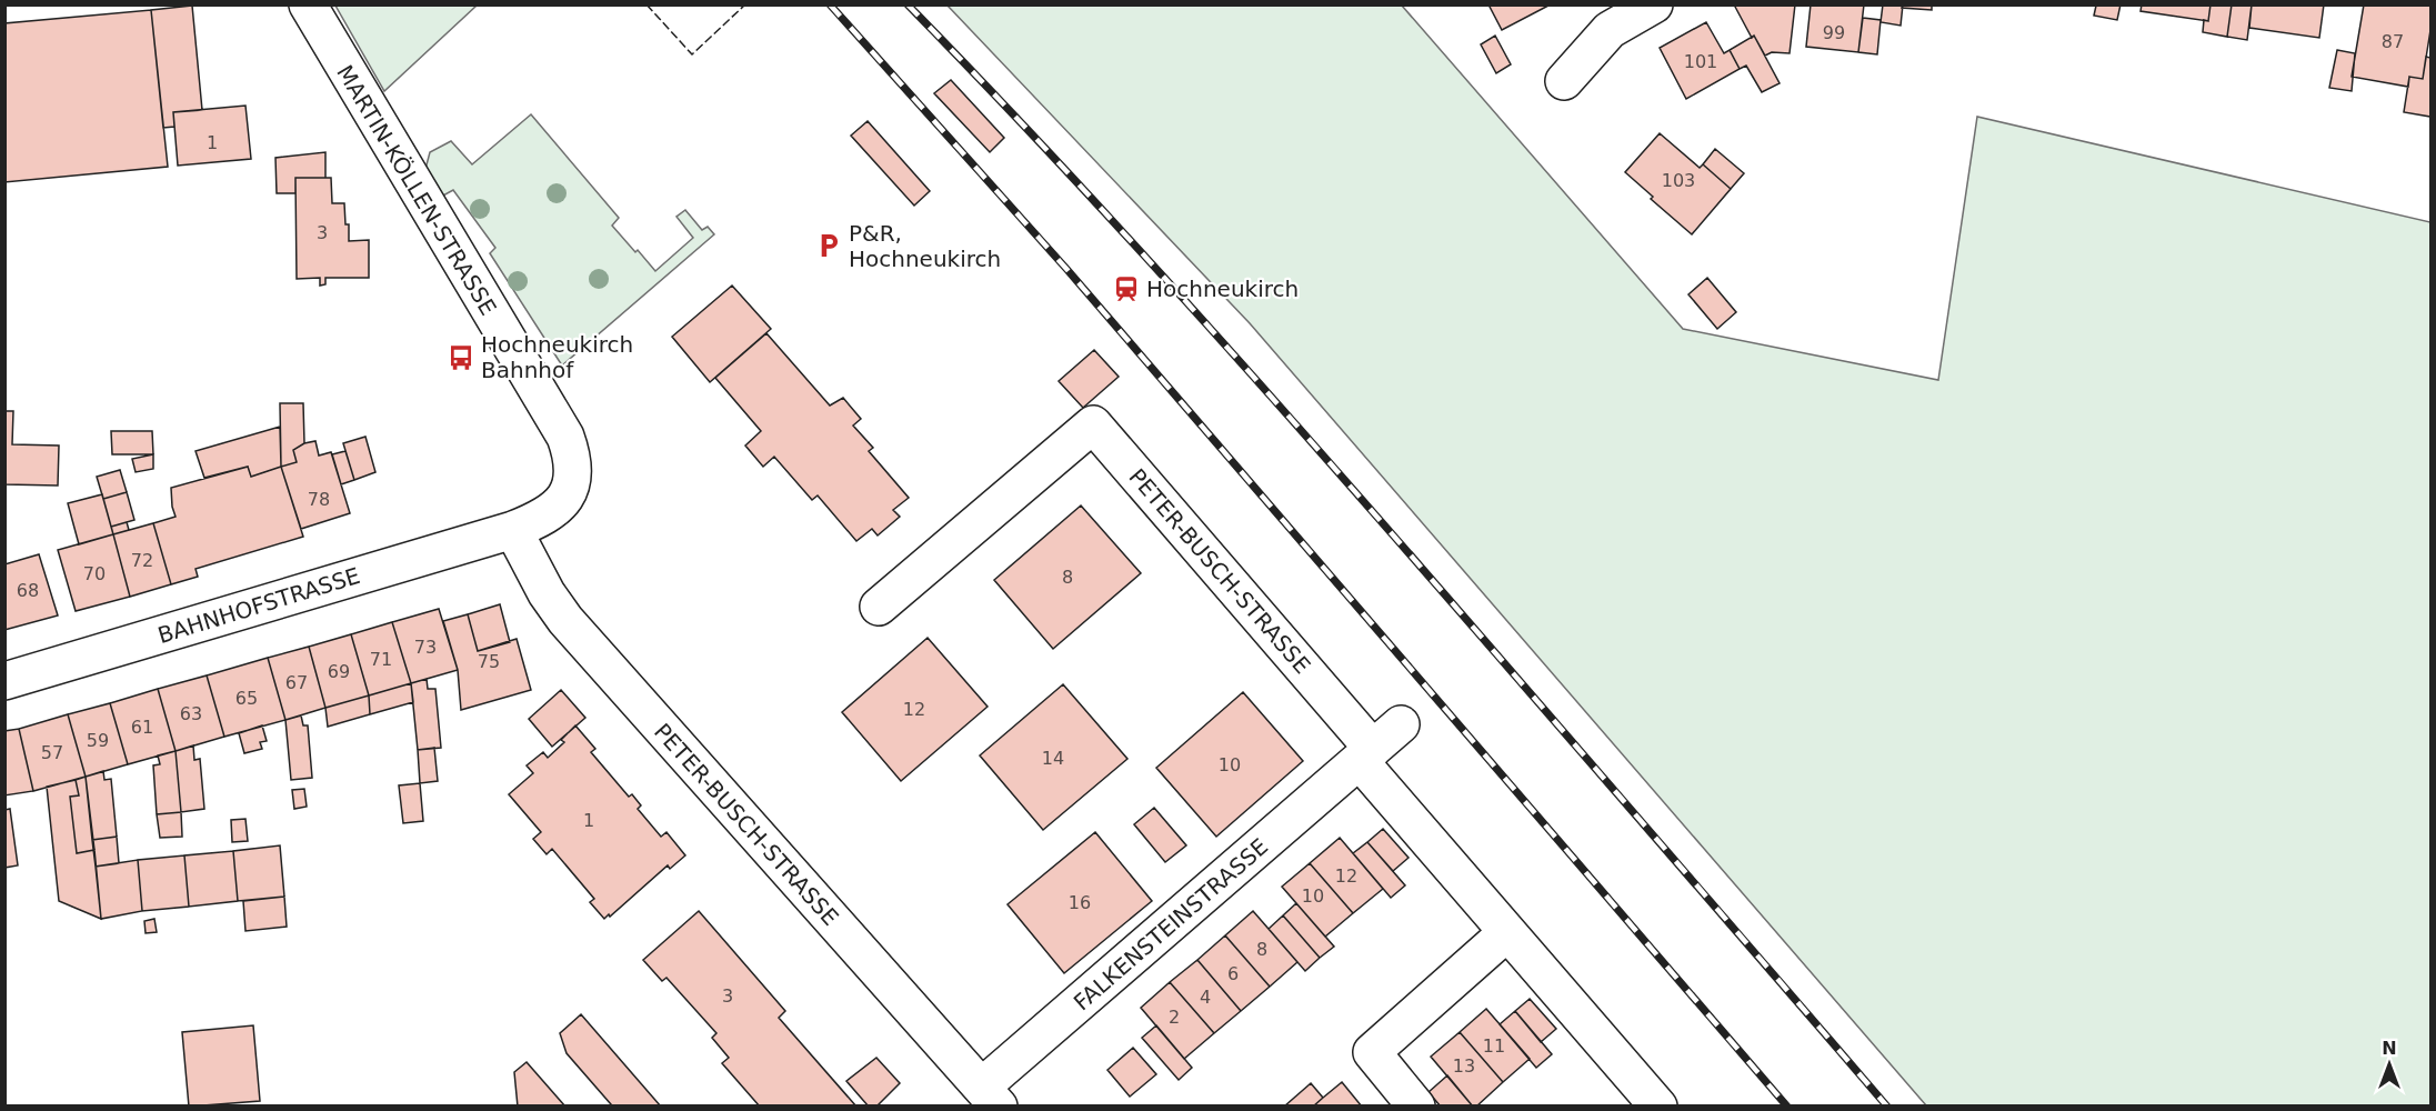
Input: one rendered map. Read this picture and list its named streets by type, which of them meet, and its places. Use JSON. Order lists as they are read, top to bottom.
{
  "streets": {
    "street": [
      "MARTIN-KÖLLEN-STRASSE",
      "PETER-BUSCH-STRASSE",
      "BAHNHOFSTRASSE",
      "FALKENSTEINSTRASSE"
    ]
  },
  "crossings": [
    ["MARTIN-KÖLLEN-STRASSE", "PETER-BUSCH-STRASSE"],
    ["MARTIN-KÖLLEN-STRASSE", "BAHNHOFSTRASSE"],
    ["PETER-BUSCH-STRASSE", "BAHNHOFSTRASSE"],
    ["PETER-BUSCH-STRASSE", "FALKENSTEINSTRASSE"]
  ],
  "places": {
    "parking": ["P&R, Hochneukirch"],
    "station": ["Hochneukirch"],
    "bus stop": ["Hochneukirch Bahnhof"]
  },
  "house_numbers": [
    "99",
    "87",
    "101",
    "1",
    "103",
    "3",
    "78",
    "72",
    "70",
    "8",
    "68",
    "73",
    "71",
    "75",
    "69",
    "67",
    "65",
    "12",
    "63",
    "61",
    "59",
    "57",
    "14",
    "10",
    "1",
    "12",
    "10",
    "16",
    "8",
    "6",
    "3",
    "4",
    "2",
    "11",
    "13"
  ],
  "north": "top"
}
